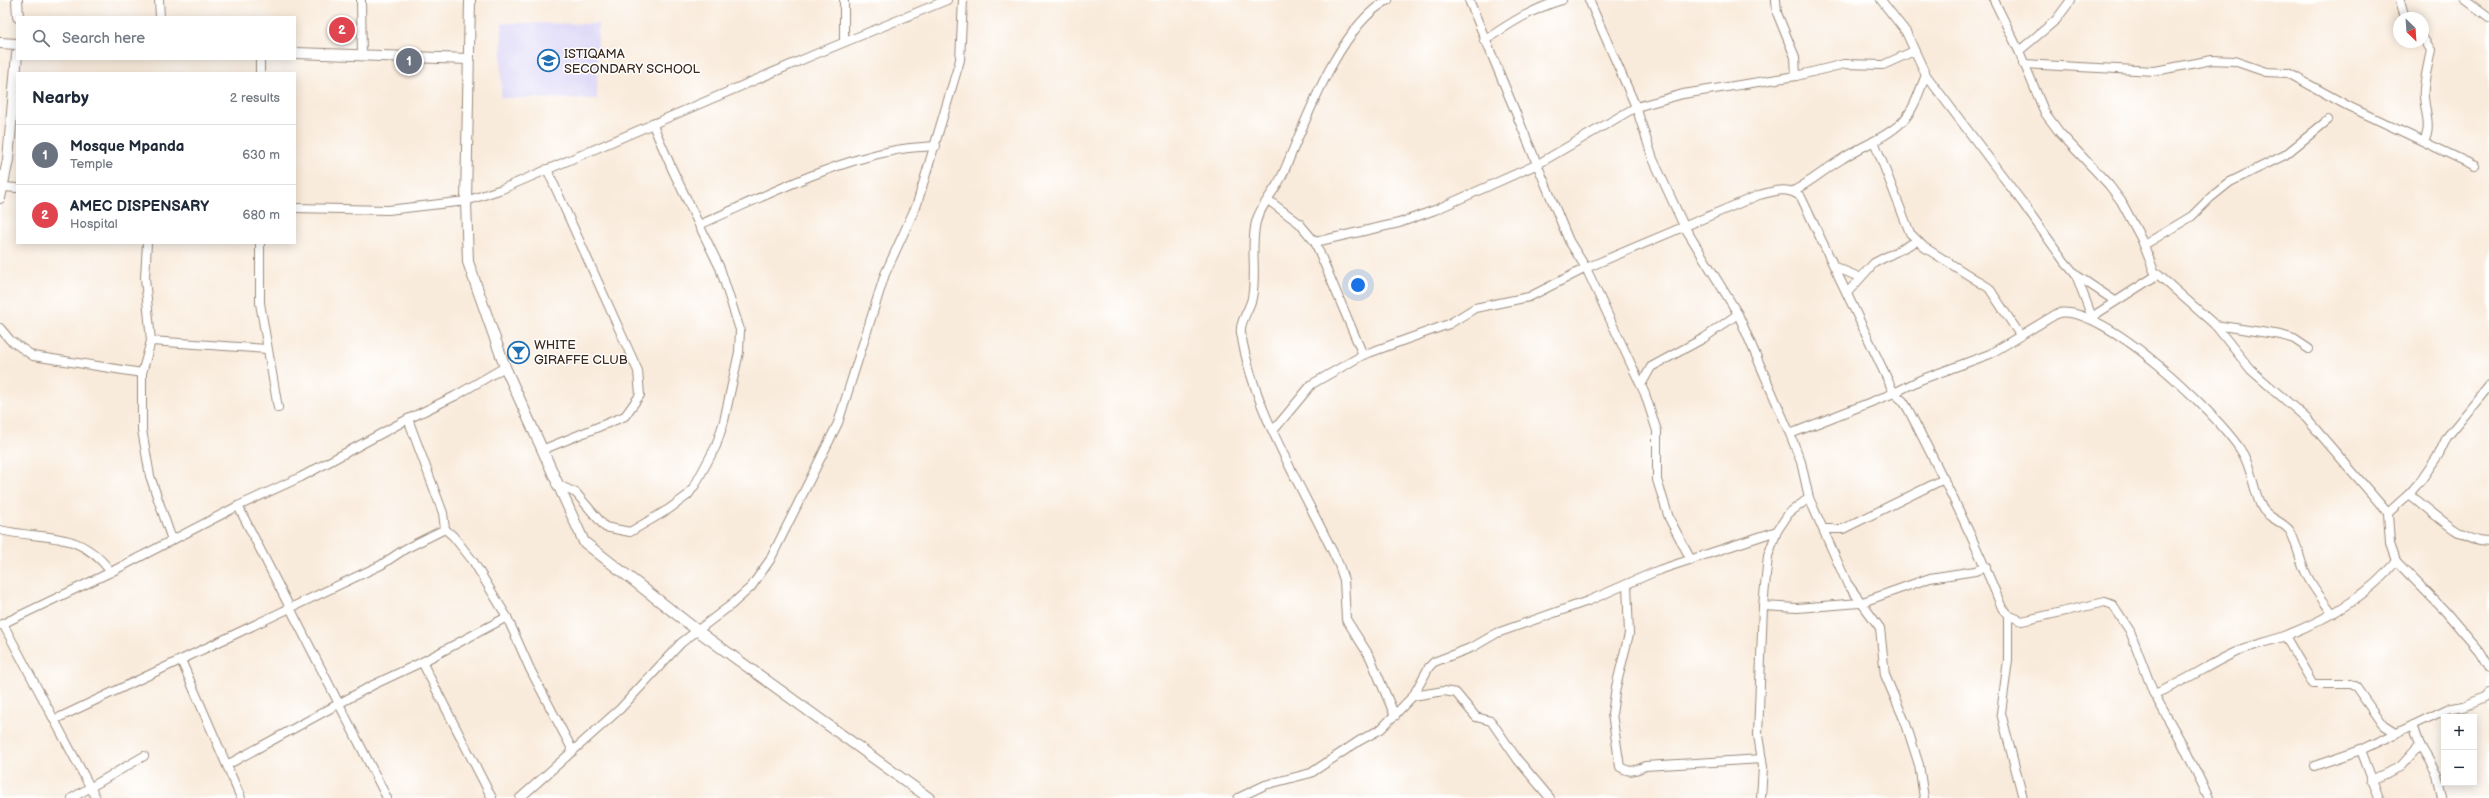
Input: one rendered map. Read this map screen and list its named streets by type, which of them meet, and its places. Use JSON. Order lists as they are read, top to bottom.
{
  "places": {
    "school or university": ["ISTIQAMA SECONDARY SCHOOL"],
    "bar": ["WHITE GIRAFFE CLUB"]
  },
  "north": "bottom right",
  "page": {
    "pins": ["2", "1"],
    "search": "Search here",
    "heading": ["Nearby", "2 results"],
    "list": [
      {
        "mark": "1",
        "name": "Mosque Mpanda",
        "note": "Temple",
        "value": "630 m"
      },
      {
        "mark": "2",
        "name": "AMEC DISPENSARY",
        "note": "Hospital",
        "value": "680 m"
      }
    ],
    "map_buttons": ["+", "−"]
  }
}
